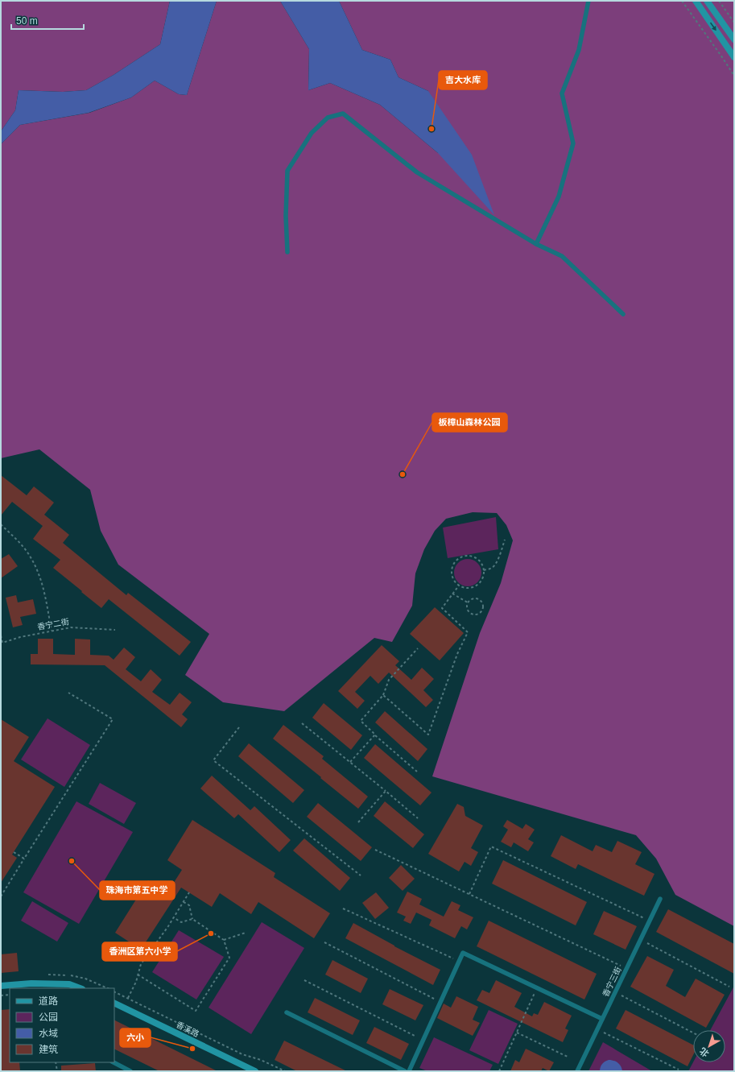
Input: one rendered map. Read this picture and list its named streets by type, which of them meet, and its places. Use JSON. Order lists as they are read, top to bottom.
{
  "streets": {
    "street": ["香溪路"],
    "lane": ["香宁三街"],
    "path": ["香宁二街"]
  },
  "places": [
    "吉大水库",
    "板樟山森林公园",
    "珠海市第五中学",
    "香洲区第六小学",
    "六小"
  ],
  "legend": [
    "道路",
    "公园",
    "水域",
    "建筑"
  ],
  "scale_bar": "50 m",
  "north": "bottom left"
}
